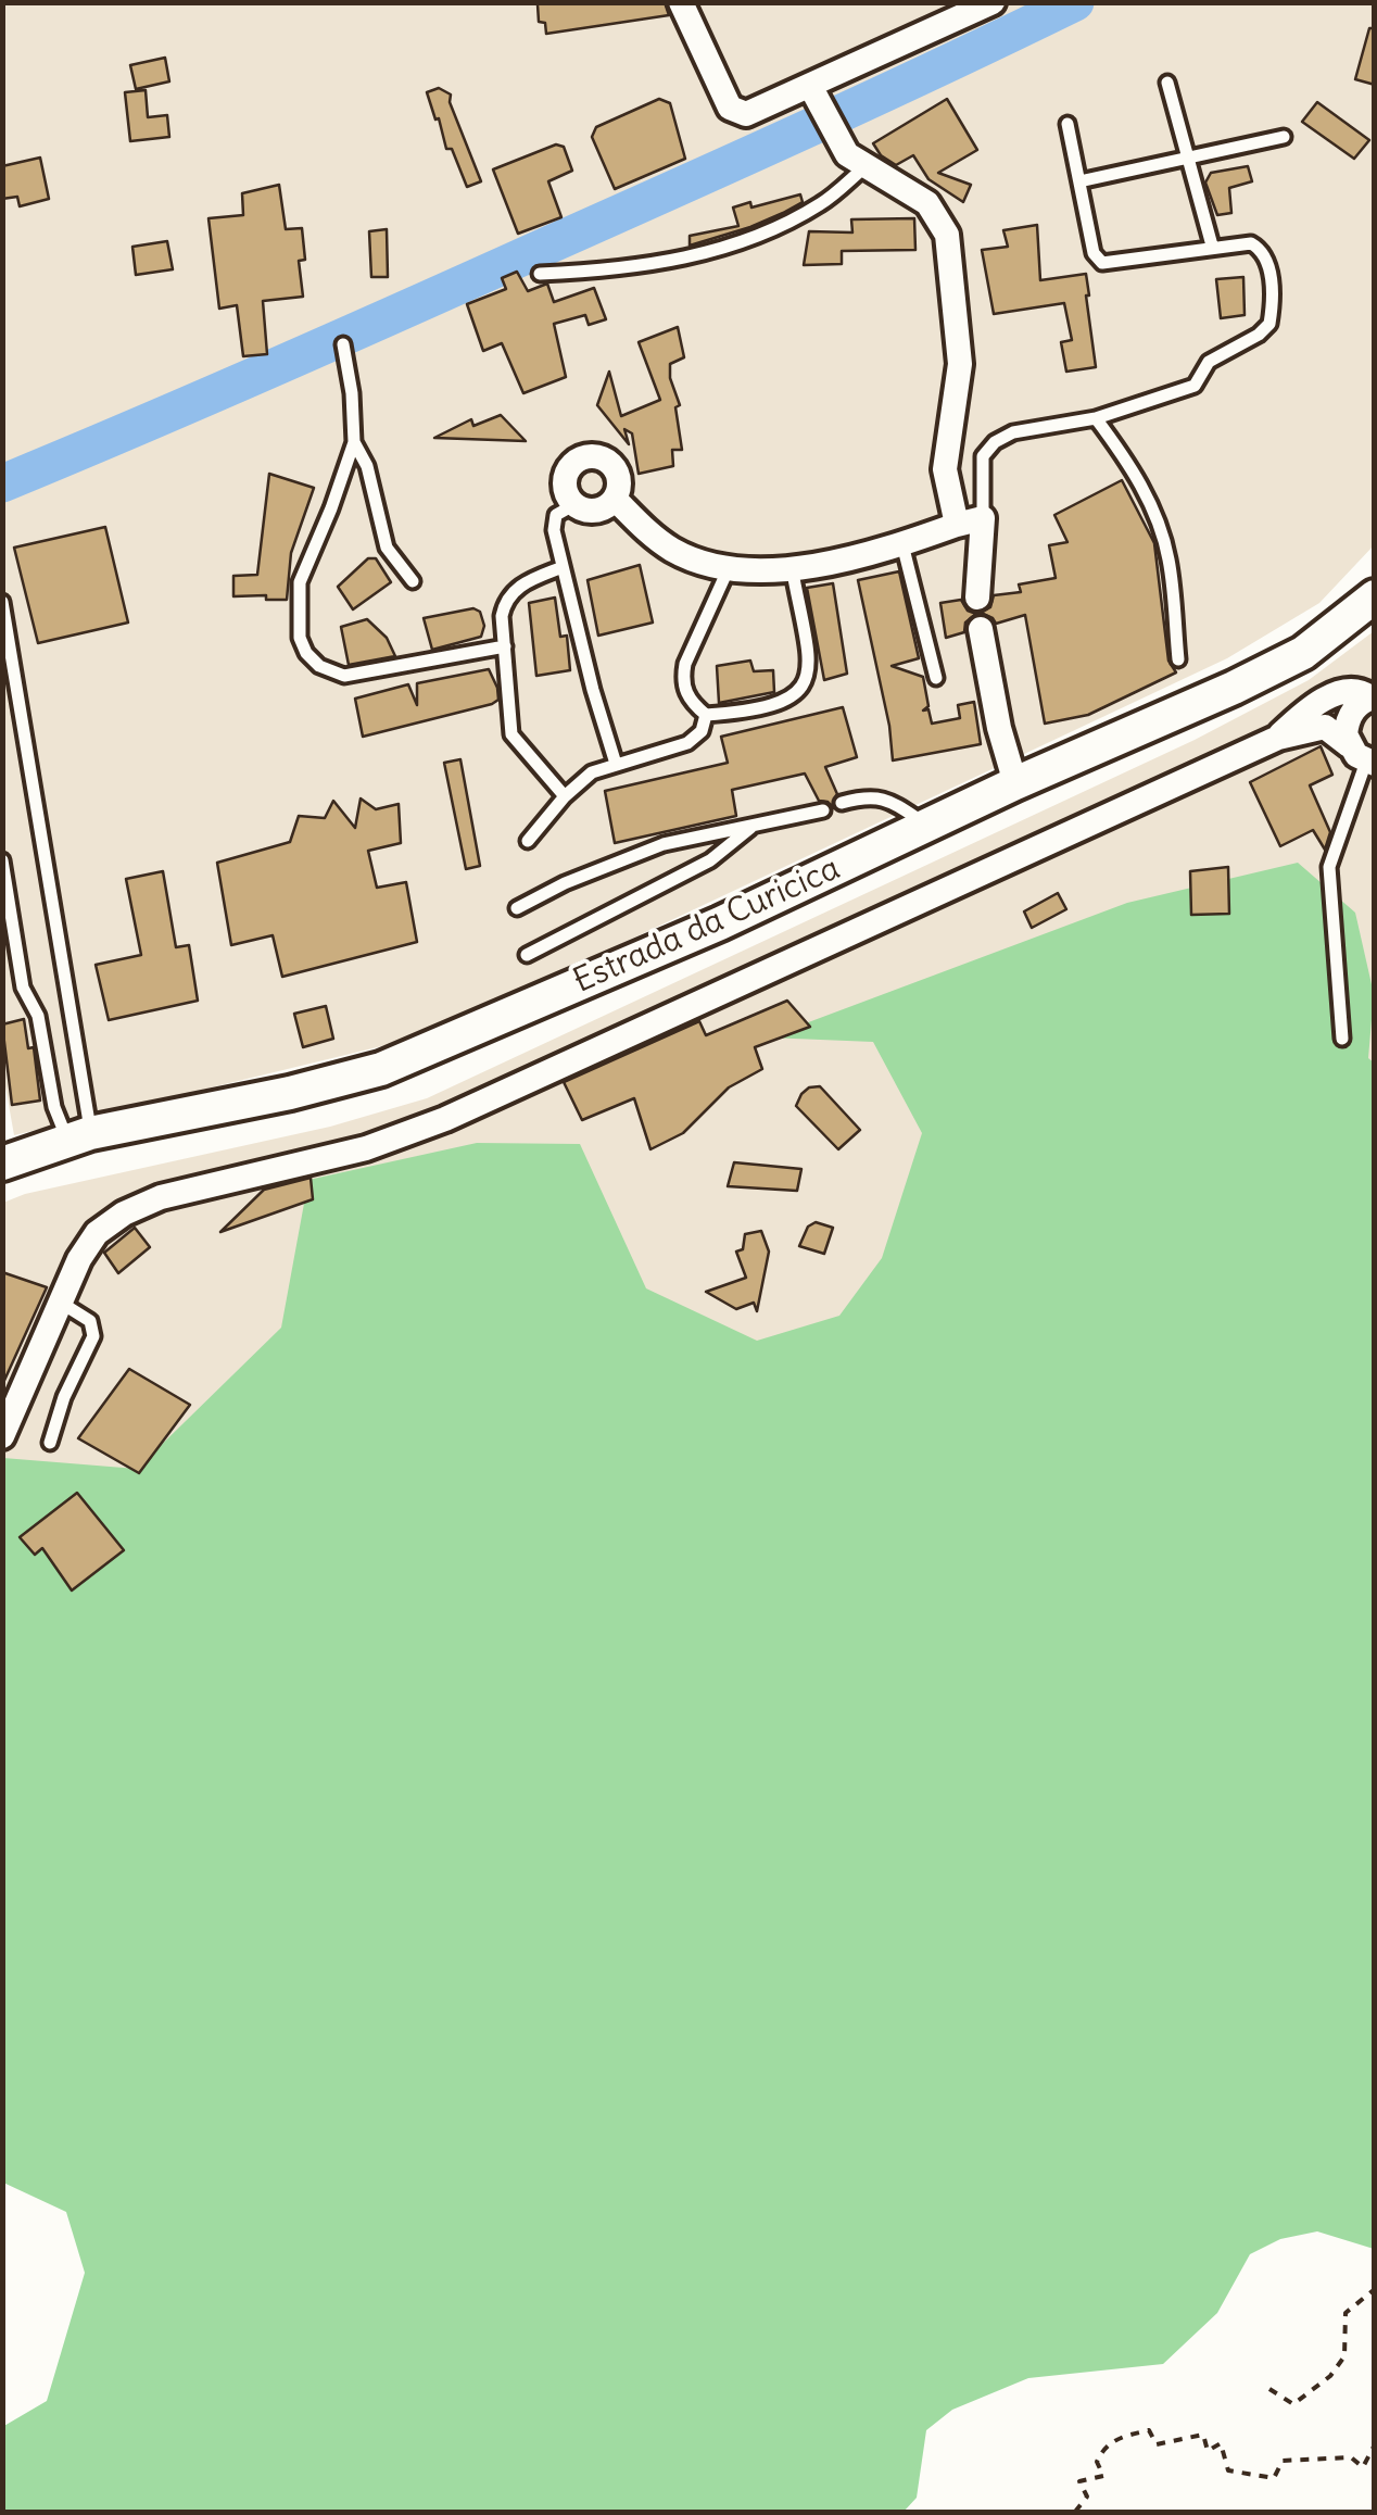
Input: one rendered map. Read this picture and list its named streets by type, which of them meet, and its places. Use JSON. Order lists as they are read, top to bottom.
{
  "streets": {
    "street": ["Estrada da Curicica"]
  }
}
